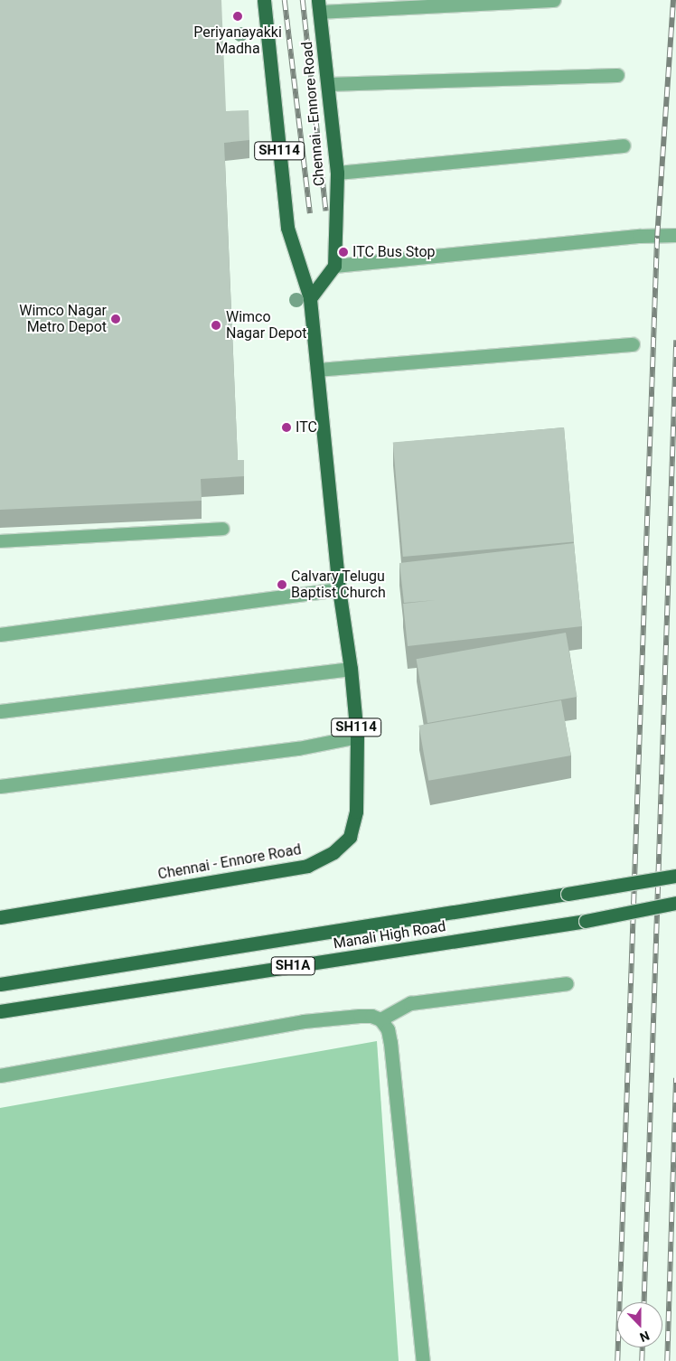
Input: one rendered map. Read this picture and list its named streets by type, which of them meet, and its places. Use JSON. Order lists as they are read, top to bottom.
{
  "streets": {
    "main road": [
      "Chennai - Ennore Road",
      "SH114",
      "Manali High Road",
      "SH1A"
    ]
  },
  "places": [
    "Periyanayakki Madha",
    "ITC Bus Stop",
    "Wimco Nagar Metro Depot",
    "Wimco Nagar Depot",
    "ITC",
    "Calvary Telugu Baptist Church"
  ],
  "north": "bottom"
}
